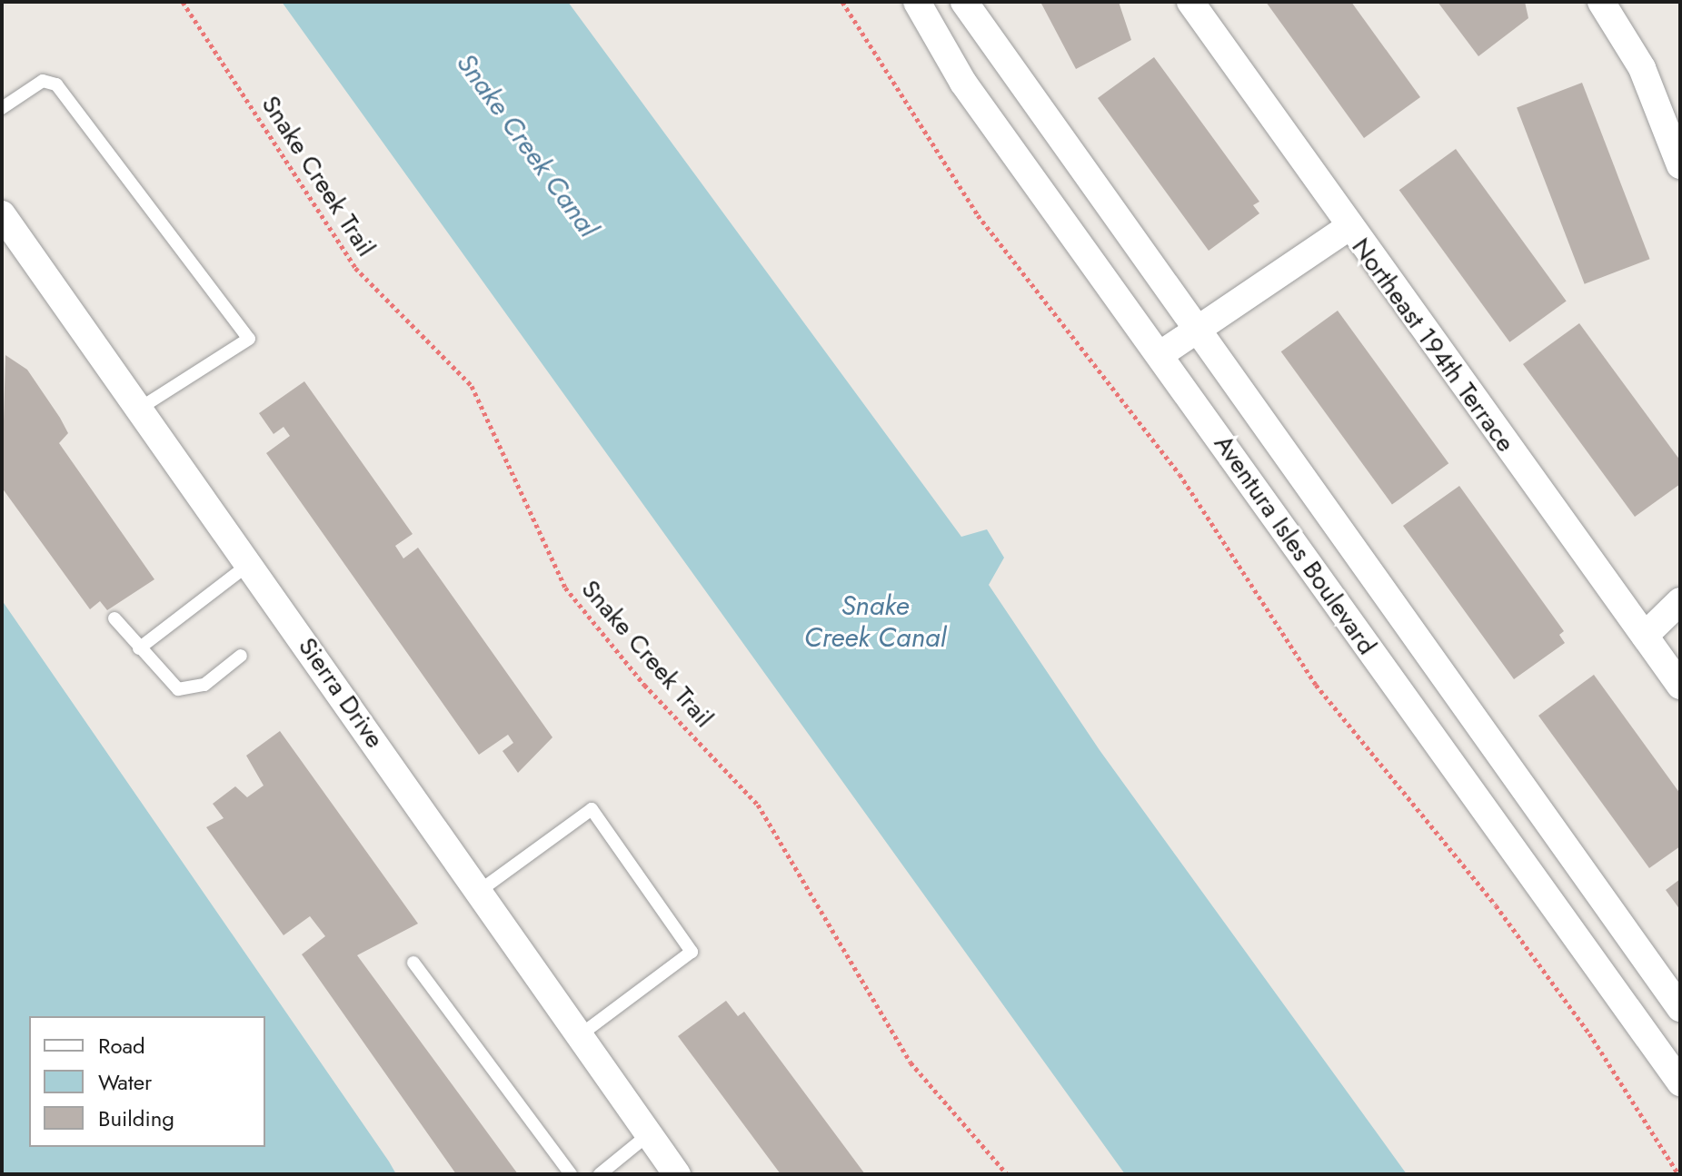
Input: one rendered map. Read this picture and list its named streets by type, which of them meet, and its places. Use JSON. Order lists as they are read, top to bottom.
{
  "streets": {
    "street": ["Northeast 194th Terrace", "Aventura Isles Boulevard", "Sierra Drive"],
    "path": ["Snake Creek Trail"]
  },
  "water": ["Snake Creek Canal"],
  "legend": ["Road", "Water", "Building"]
}
